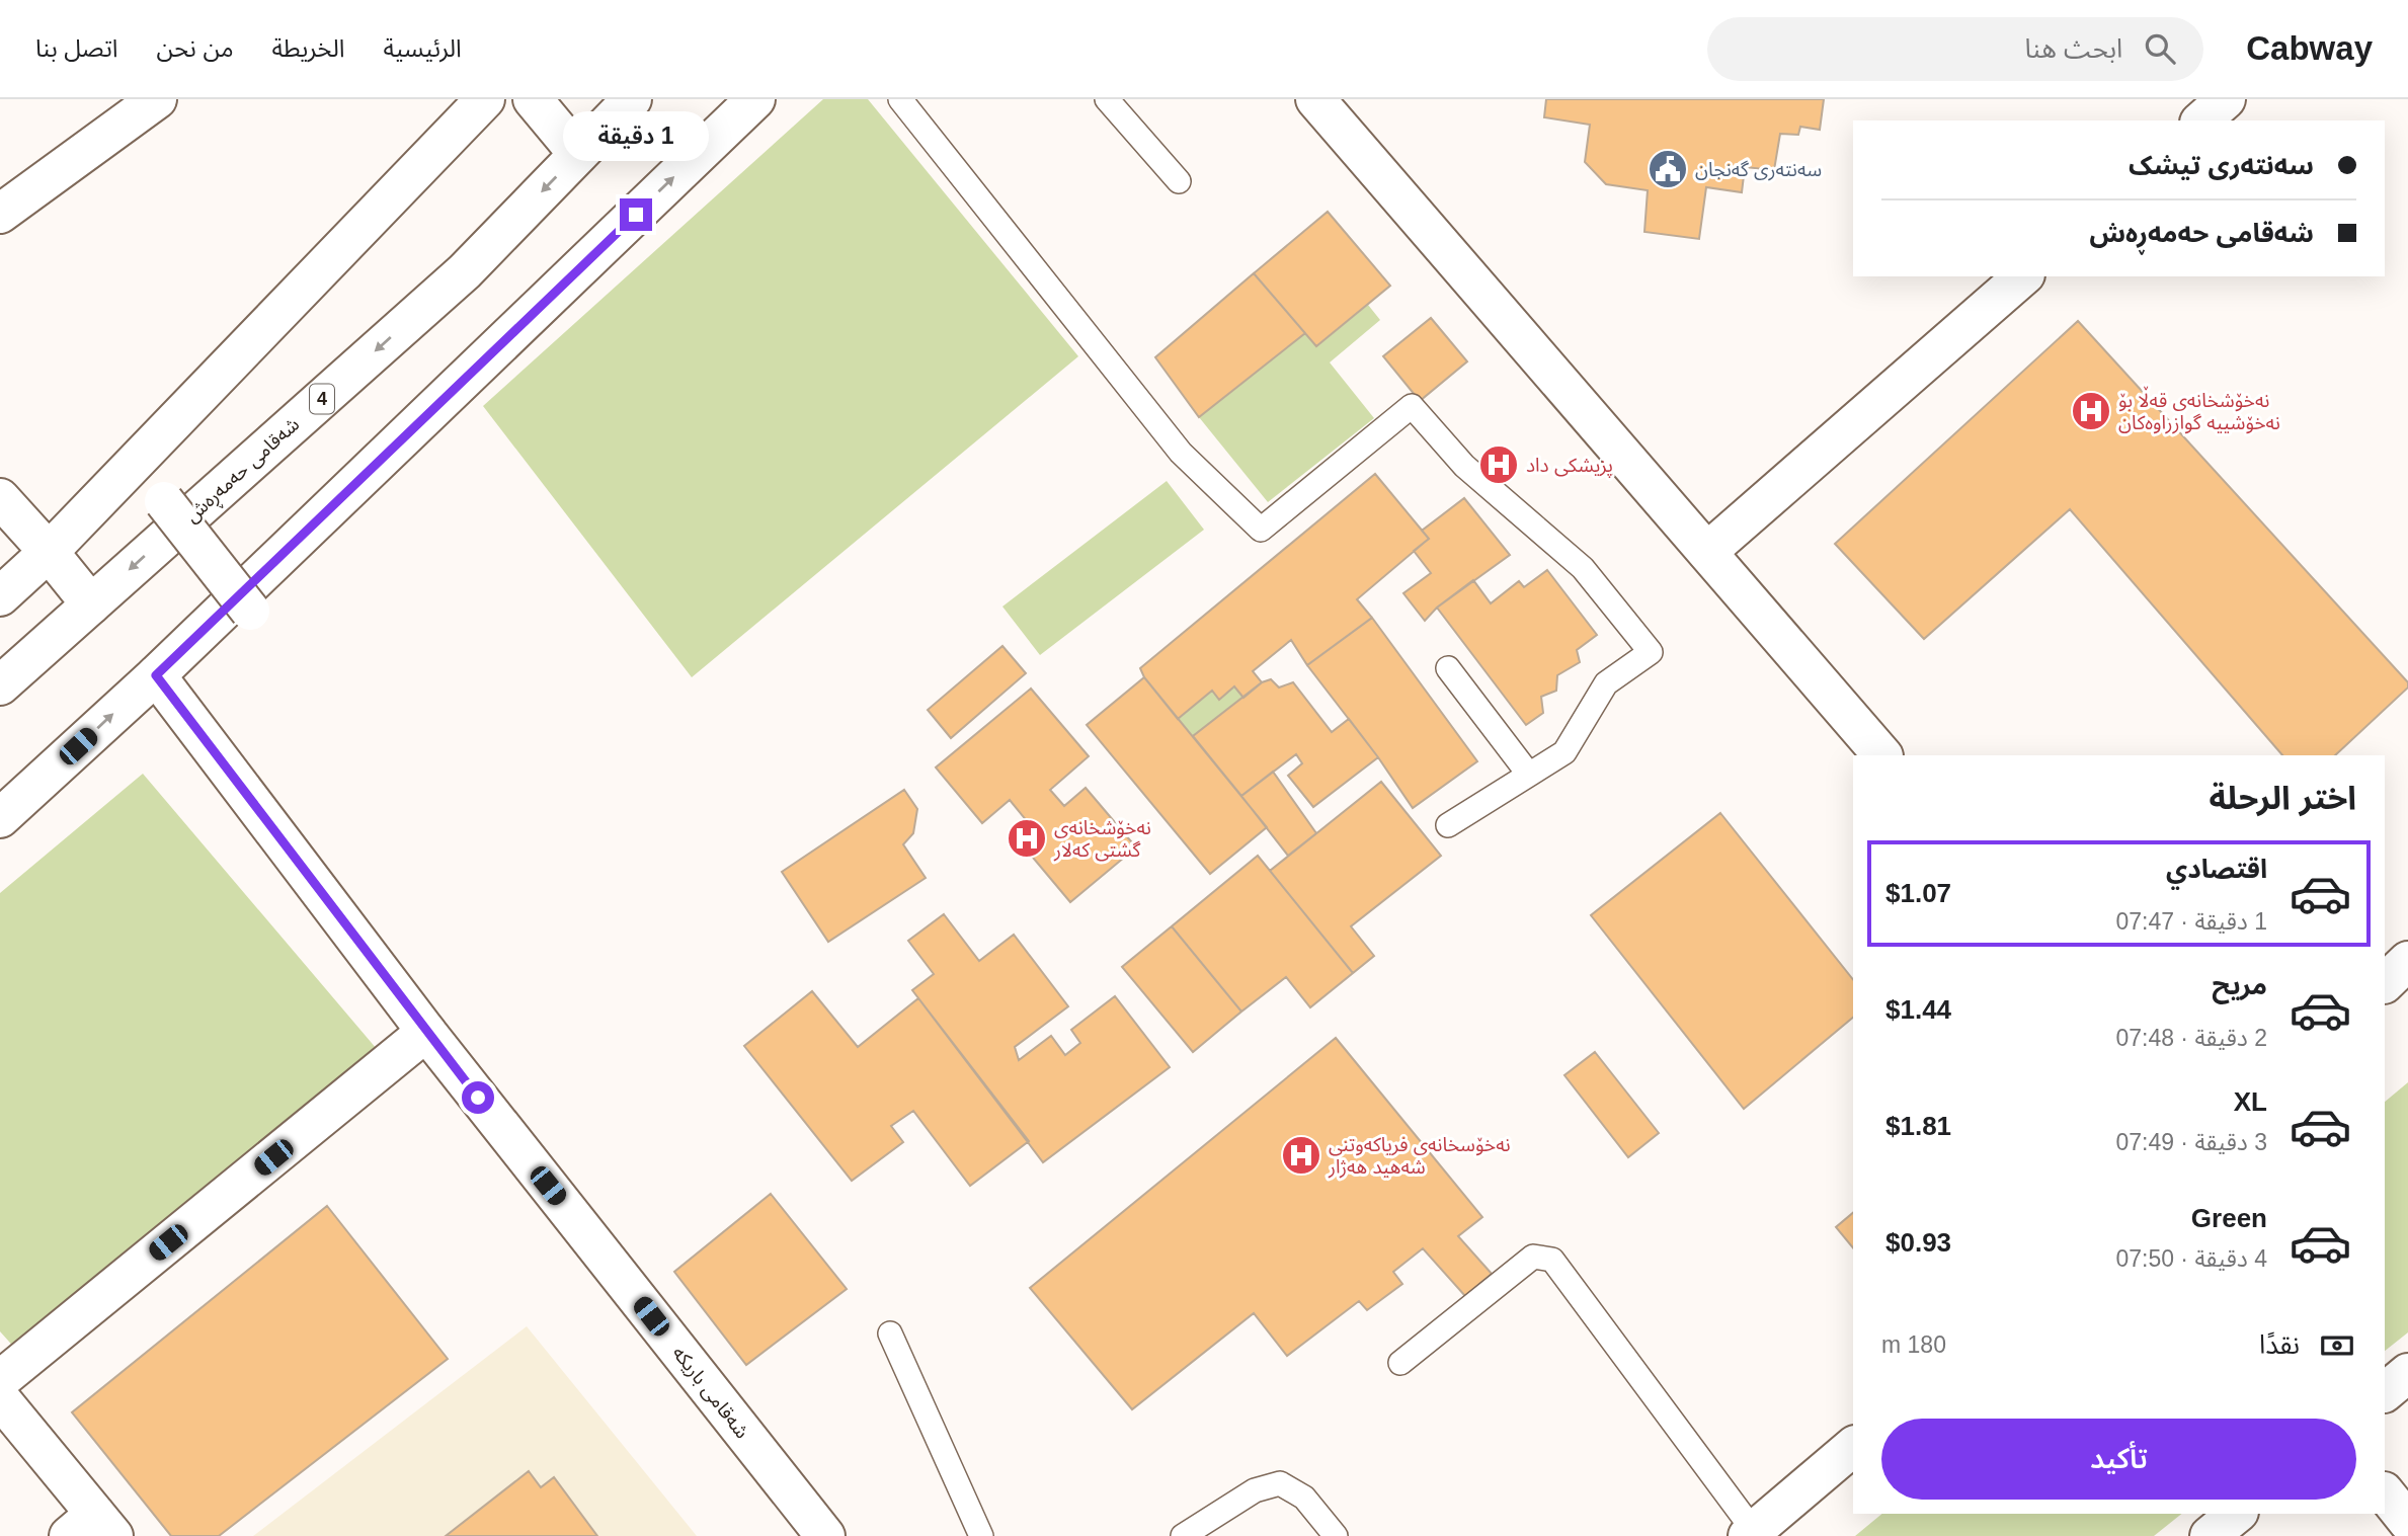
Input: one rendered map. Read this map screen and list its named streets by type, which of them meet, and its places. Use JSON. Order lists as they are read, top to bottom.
{
  "streets": {
    "main road": ["4", "شەقامی حەمەڕەش", "شەقامی باریکە"]
  },
  "places": {
    "public building": ["سەنتەری گەنجان"],
    "hospital": [
      "نەخۆشخانەی قەڵا بۆ نەخۆشییە گوازراوەکان",
      "پزیشکی داد",
      "نەخۆشخانەی گشتی کەلار",
      "نەخۆسخانەی فریاکەوتنی شەهید هەژار"
    ]
  },
  "page": {
    "header": "Cabway",
    "search": "ابحث هنا",
    "nav": [
      "الرئيسية",
      "الخريطة",
      "من نحن",
      "اتصل بنا"
    ],
    "bubble": "1 دقيقة",
    "banner": ["سەنتەری تیشک", "شەقامی حەمەڕەش"],
    "heading": "اختر الرحلة",
    "list": [
      {
        "name": "اقتصادي",
        "note": "1 دقيقة · 07:47",
        "value": "$1.07"
      },
      {
        "name": "مريح",
        "note": "2 دقيقة · 07:48",
        "value": "$1.44"
      },
      {
        "name": "XL",
        "note": "3 دقيقة · 07:49",
        "value": "$1.81"
      },
      {
        "name": "Green",
        "note": "4 دقيقة · 07:50",
        "value": "$0.93"
      }
    ],
    "pay": ["نقدًا", "180 m"],
    "buttons": "تأكيد"
  }
}
